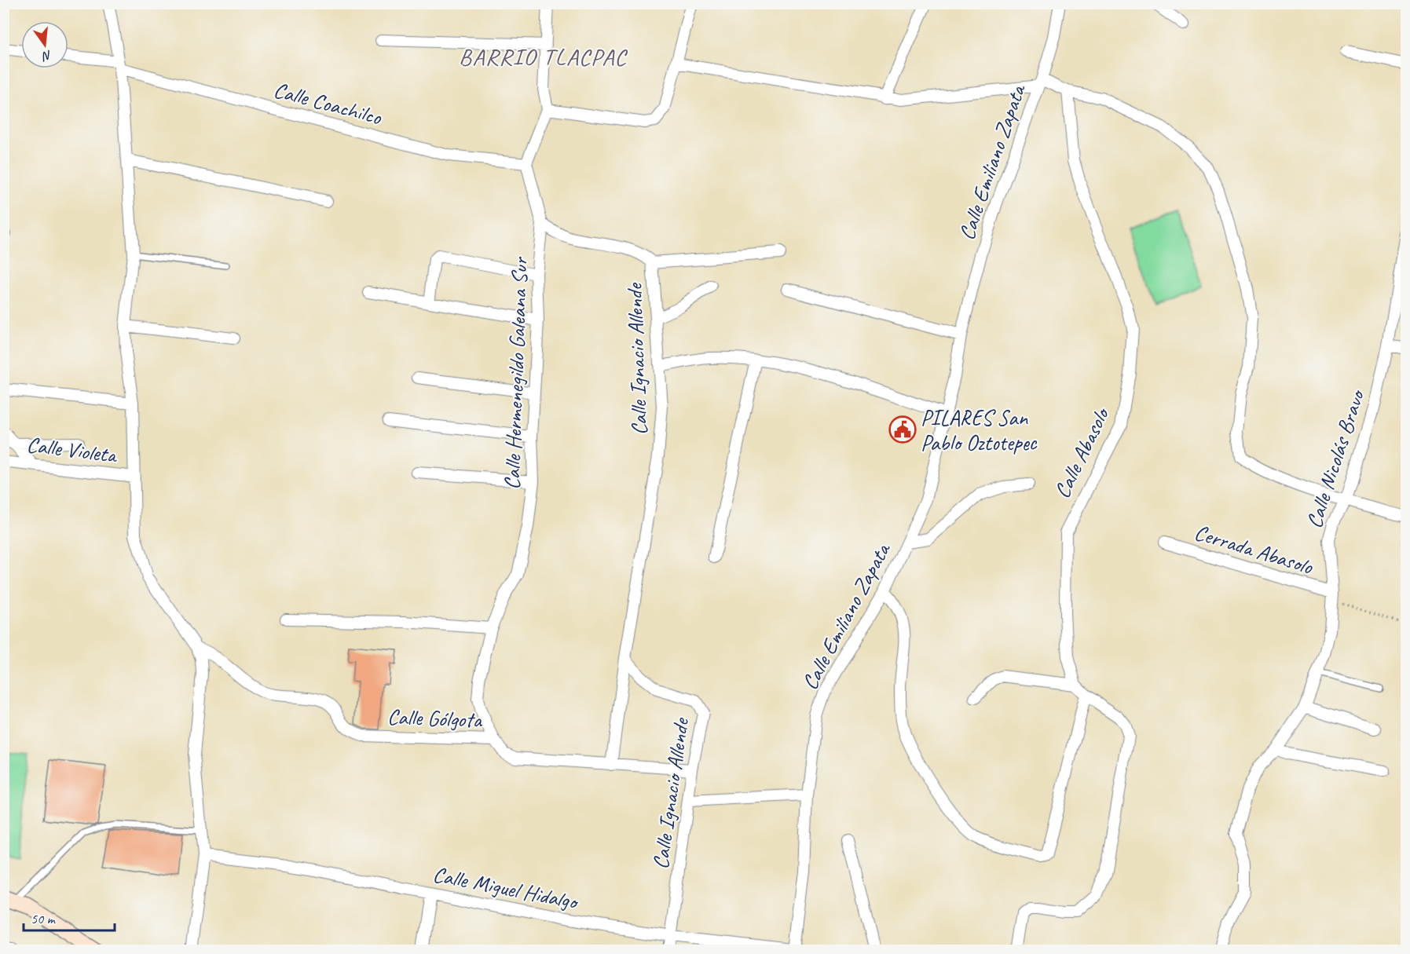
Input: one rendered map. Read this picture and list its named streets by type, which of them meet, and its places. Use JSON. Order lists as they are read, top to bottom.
{
  "streets": {
    "street": [
      "Calle Coachilco",
      "Calle Emiliano Zapata",
      "Calle Ignacio Allende",
      "Calle Hermenegildo Galeana Sur",
      "Calle Violeta",
      "Calle Abasolo",
      "Calle Nicolás Bravo",
      "Cerrada Abasolo",
      "Calle Gólgota",
      "Calle Miguel Hidalgo"
    ]
  },
  "crossings": [
    ["Calle Coachilco", "Calle Hermenegildo Galeana Sur"],
    ["Calle Emiliano Zapata", "Calle Miguel Hidalgo"],
    ["Calle Ignacio Allende", "Calle Hermenegildo Galeana Sur"],
    ["Calle Ignacio Allende", "Calle Gólgota"],
    ["Calle Ignacio Allende", "Calle Miguel Hidalgo"],
    ["Calle Hermenegildo Galeana Sur", "Calle Gólgota"],
    ["Calle Nicolás Bravo", "Cerrada Abasolo"]
  ],
  "districts": ["BARRIO TLACPAC"],
  "places": {
    "public building": ["PILARES San Pablo Oztotepec"]
  },
  "scale_bar": "50 m",
  "north": "bottom"
}
